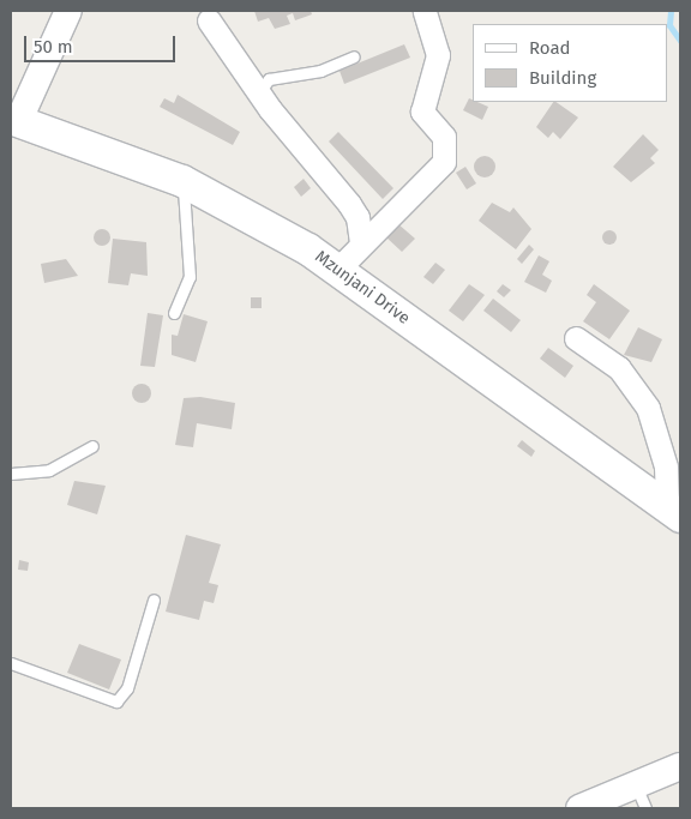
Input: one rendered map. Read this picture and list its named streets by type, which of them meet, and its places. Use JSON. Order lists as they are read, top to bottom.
{
  "streets": {
    "main road": ["Mzunjani Drive"]
  },
  "legend": ["Road", "Building"],
  "scale_bar": "50 m"
}
